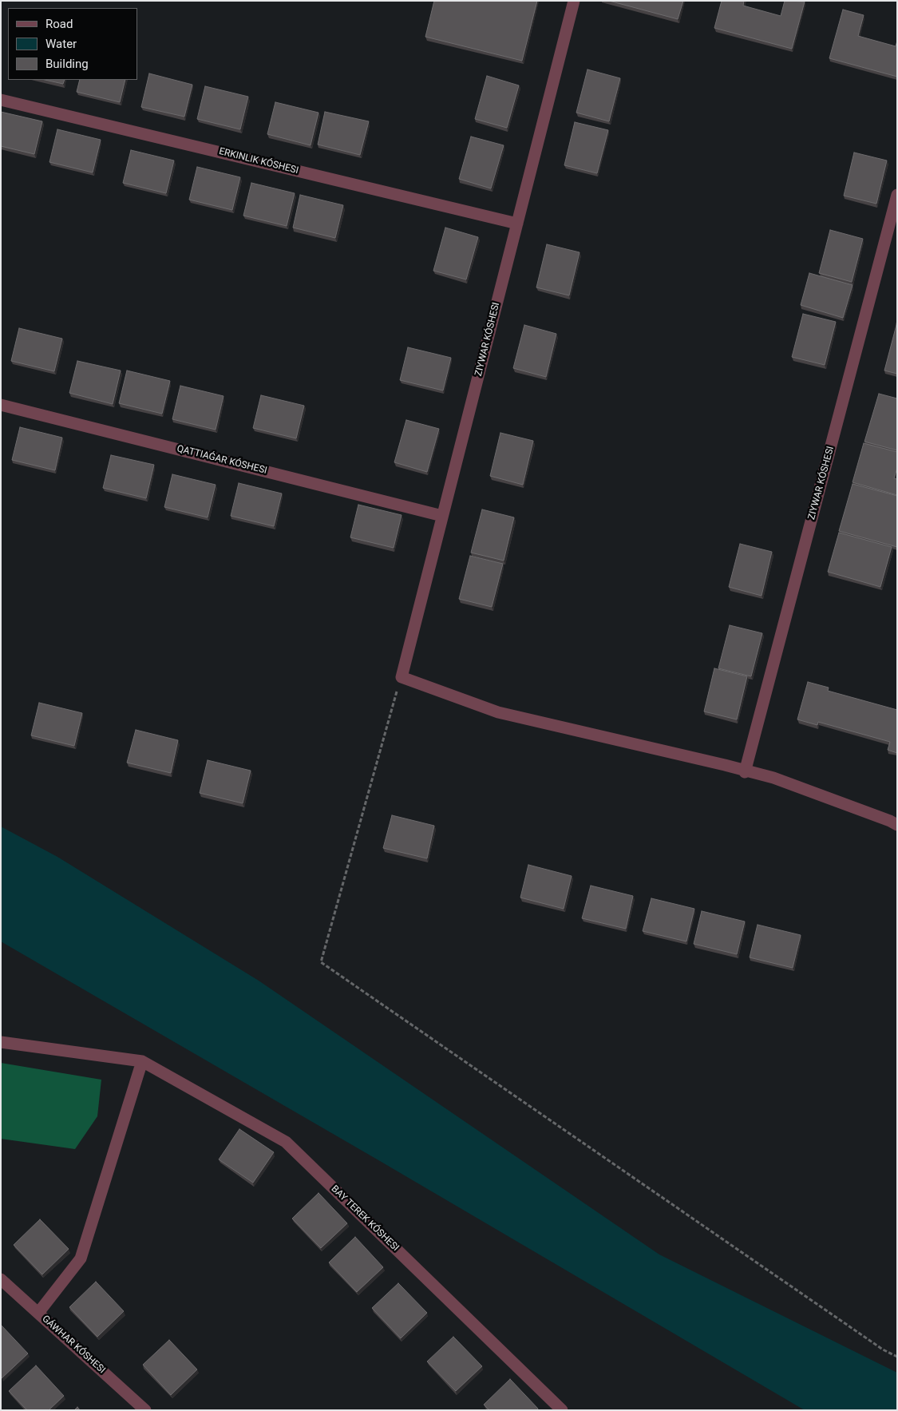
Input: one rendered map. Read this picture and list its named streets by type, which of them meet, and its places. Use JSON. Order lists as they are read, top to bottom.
{
  "streets": {
    "street": [
      "ERKINLIK KÓSHESI",
      "ZIYWAR KÓSHESI",
      "BAY TEREK KÓSHESI",
      "GÁWHAR KÓSHESI"
    ]
  },
  "crossings": [
    ["ERKINLIK KÓSHESI", "ZIYWAR KÓSHESI"]
  ],
  "legend": ["Road", "Water", "Building"]
}
